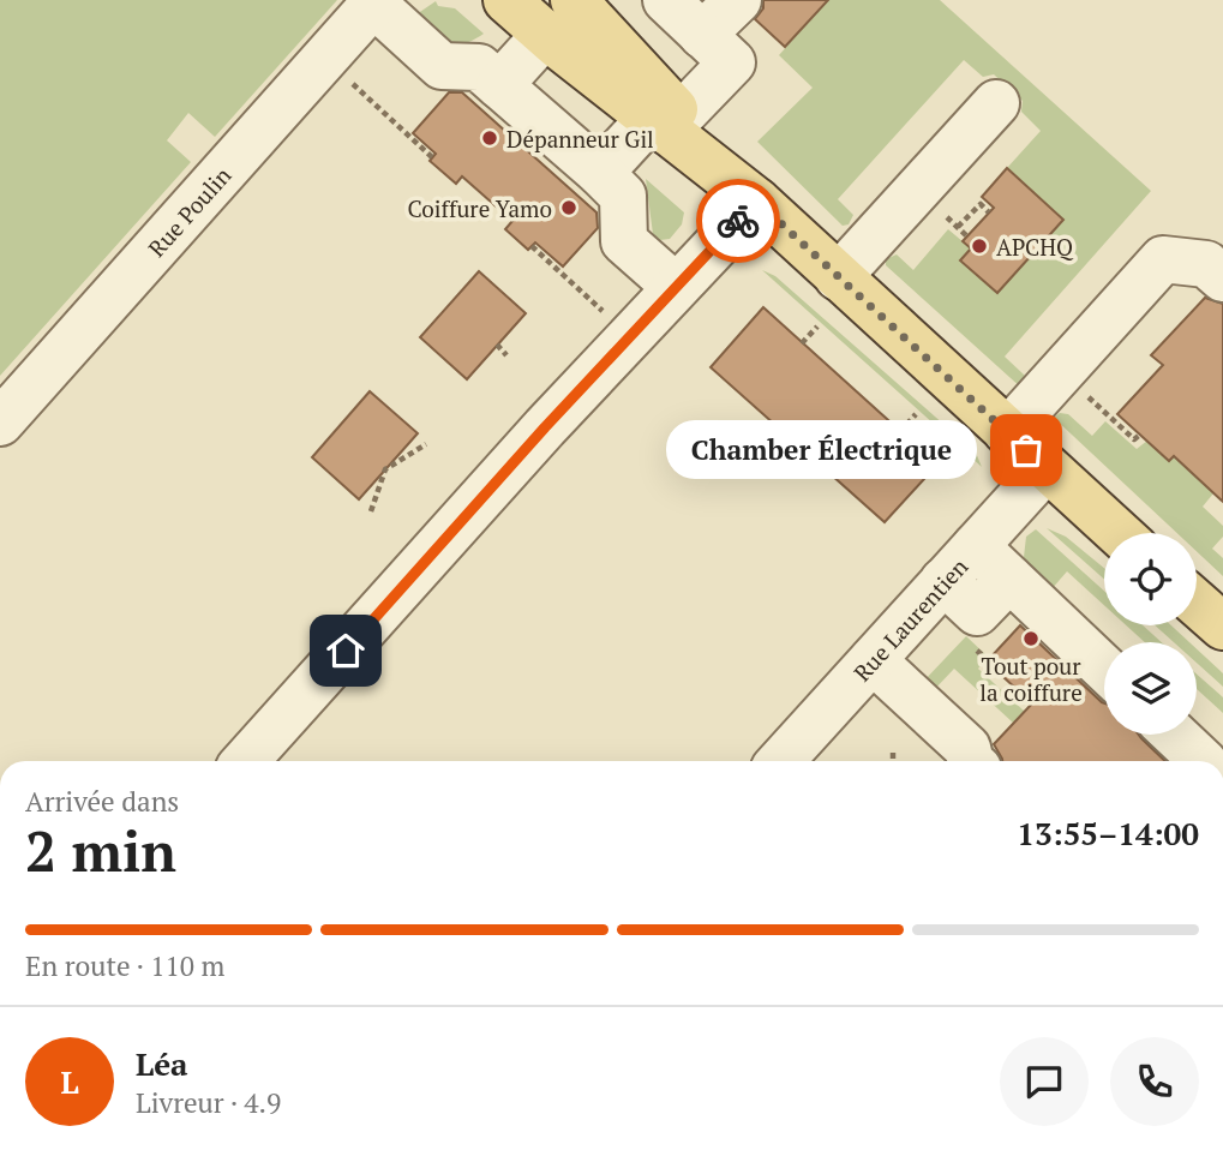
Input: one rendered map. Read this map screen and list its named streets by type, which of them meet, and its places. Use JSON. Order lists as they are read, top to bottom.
{
  "streets": {
    "street": ["Rue Poulin", "Rue Laurentien"]
  },
  "places": [
    "Dépanneur Gil",
    "Coiffure Yamo",
    "APCHQ",
    "Chamber Électrique",
    "Tout pour la coiffure"
  ],
  "page": {
    "bubble": "Chamber Électrique",
    "heading": ["2 min", "Arrivée dans", "13:55–14:00"],
    "panel": ["Léa", "Livreur · 4.9"],
    "bar": "En route · 110 m",
    "round": "L"
  }
}
